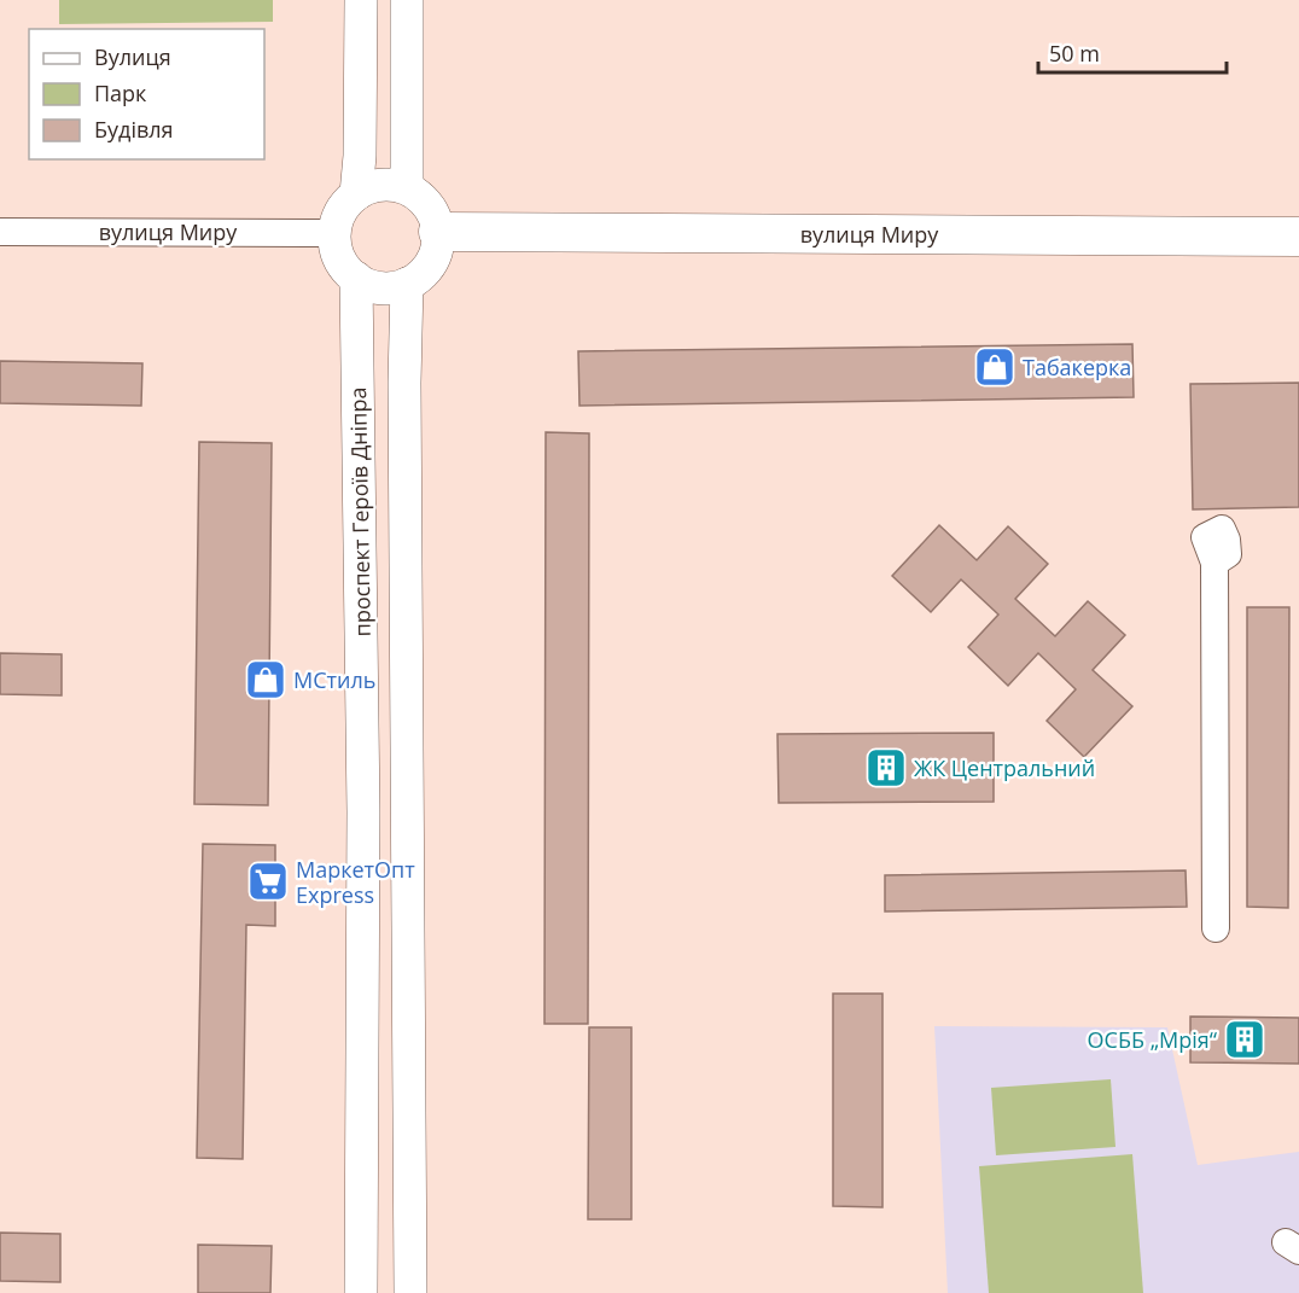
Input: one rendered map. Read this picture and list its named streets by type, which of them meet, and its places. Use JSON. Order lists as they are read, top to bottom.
{
  "streets": {
    "main road": ["вулиця Миру"],
    "street": ["проспект Героїв Дніпра"]
  },
  "crossings": [
    ["вулиця Миру", "проспект Героїв Дніпра"]
  ],
  "places": {
    "shop": ["Табакерка", "МСтиль"],
    "building": ["ЖК Центральний", "ОСББ „Мрія“"],
    "supermarket": ["МаркетОпт Express"]
  },
  "legend": ["Вулиця", "Парк", "Будівля"],
  "scale_bar": "50 m"
}
